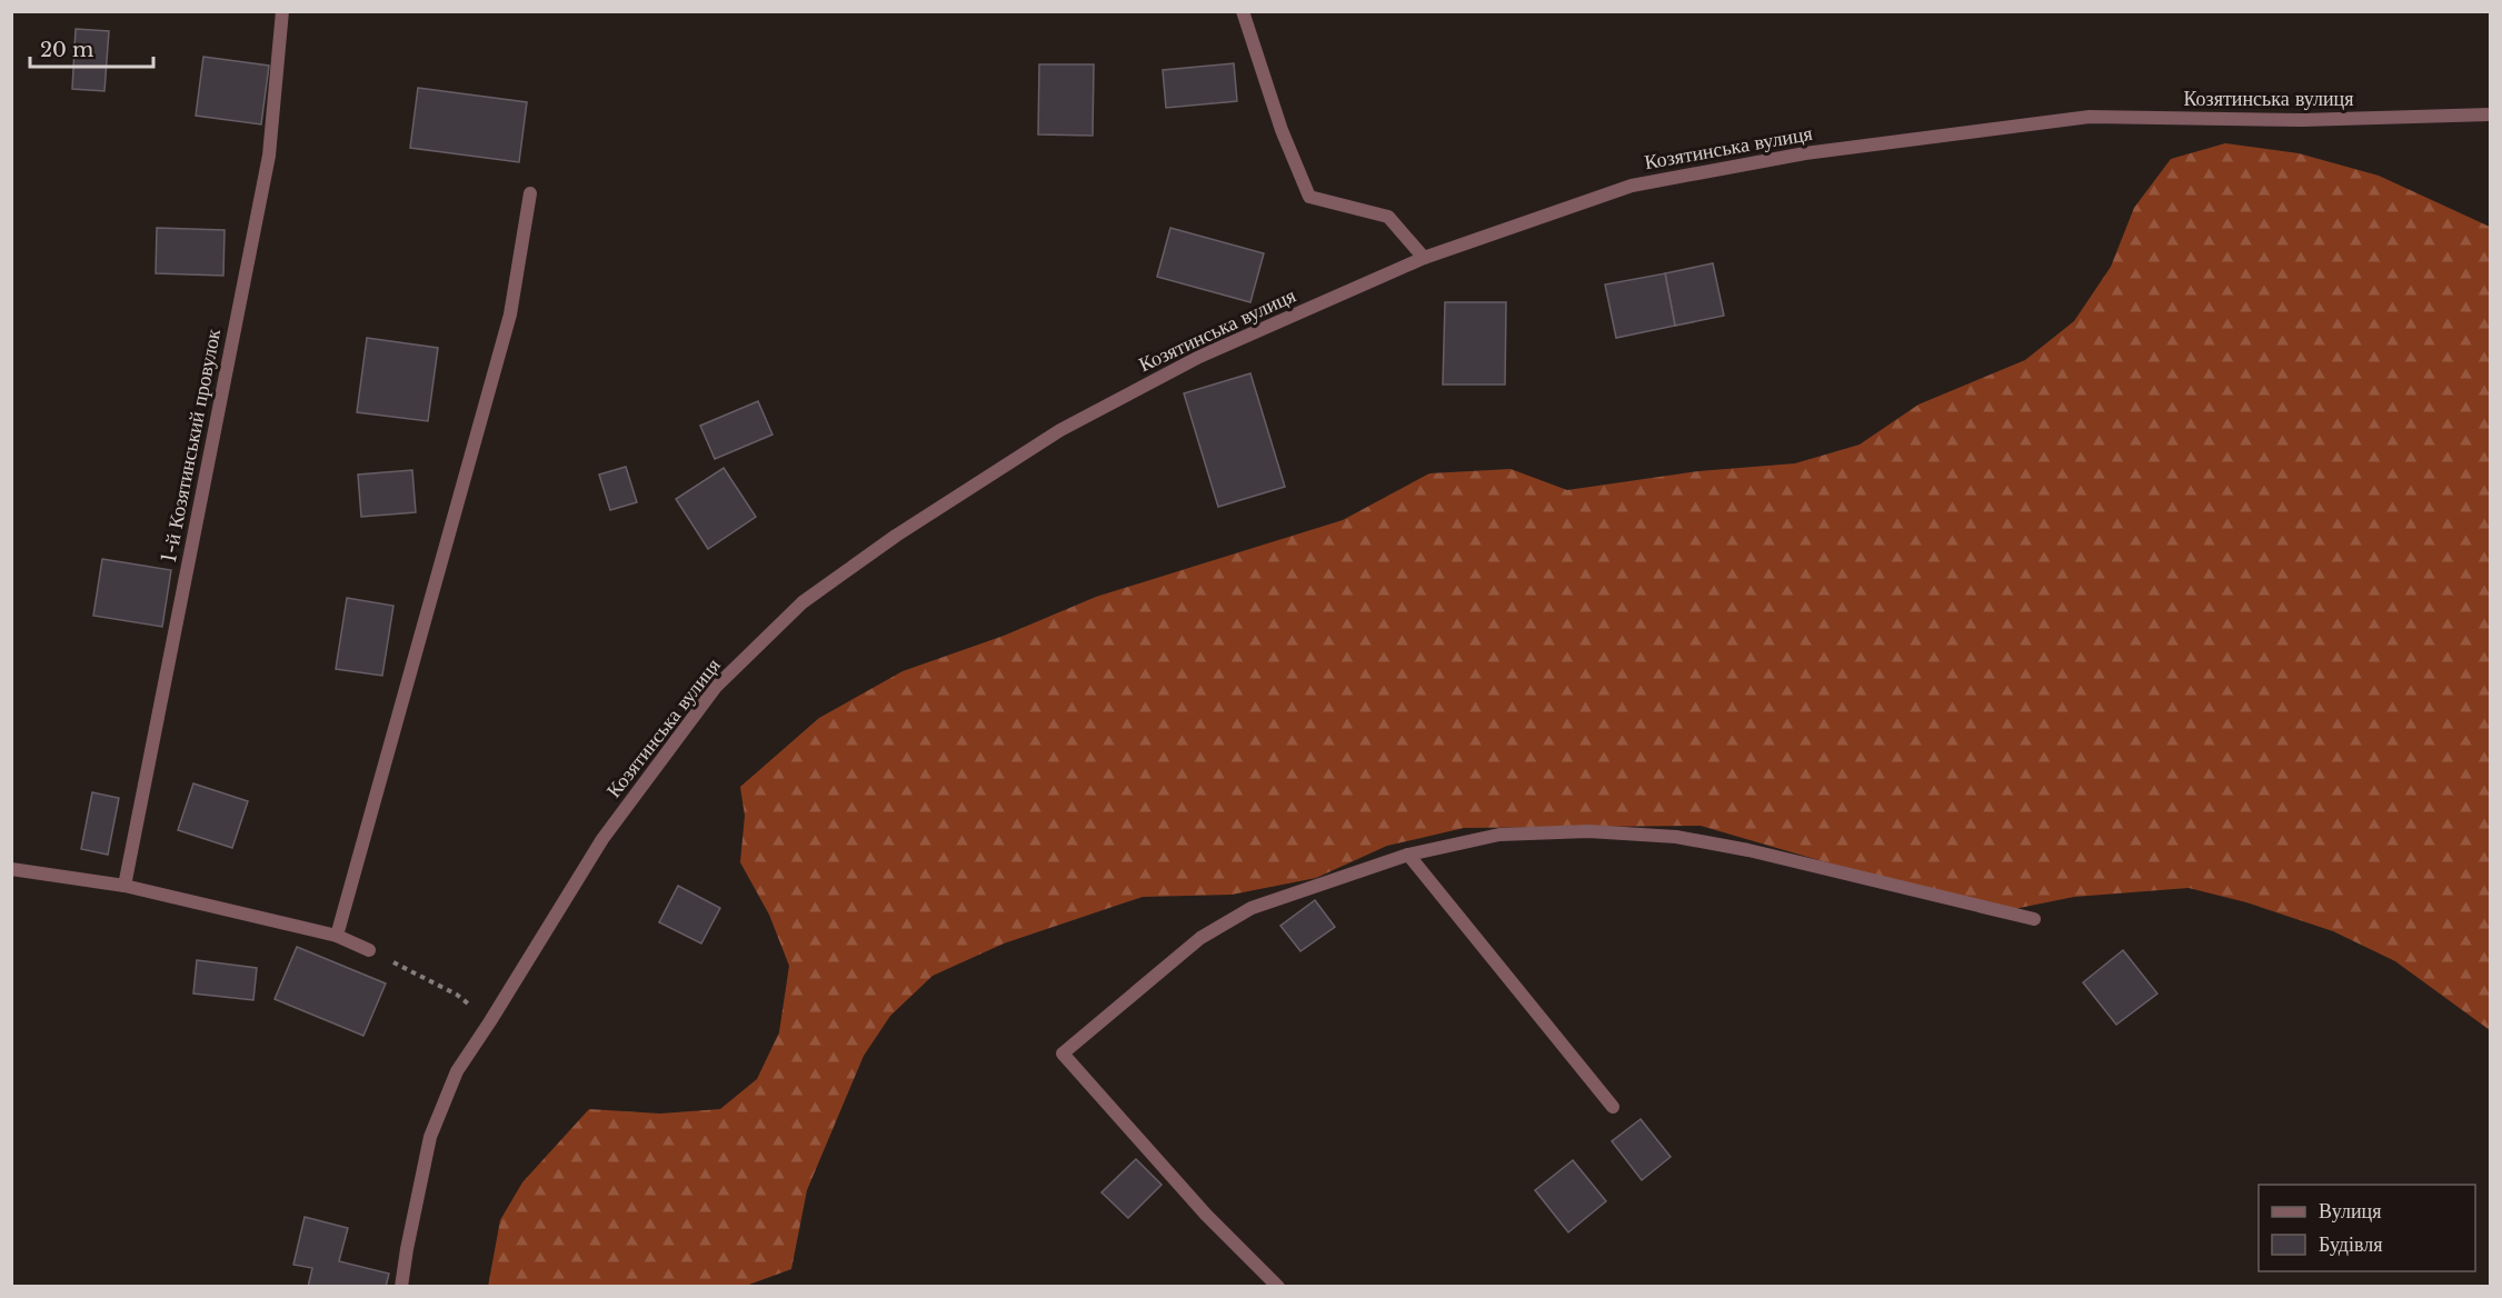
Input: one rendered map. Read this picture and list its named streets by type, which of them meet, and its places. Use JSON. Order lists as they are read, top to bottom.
{
  "streets": {
    "street": ["Козятинська вулиця", "1-й Козятинський провулок"]
  },
  "legend": ["Вулиця", "Будівля"],
  "scale_bar": "20 m"
}
